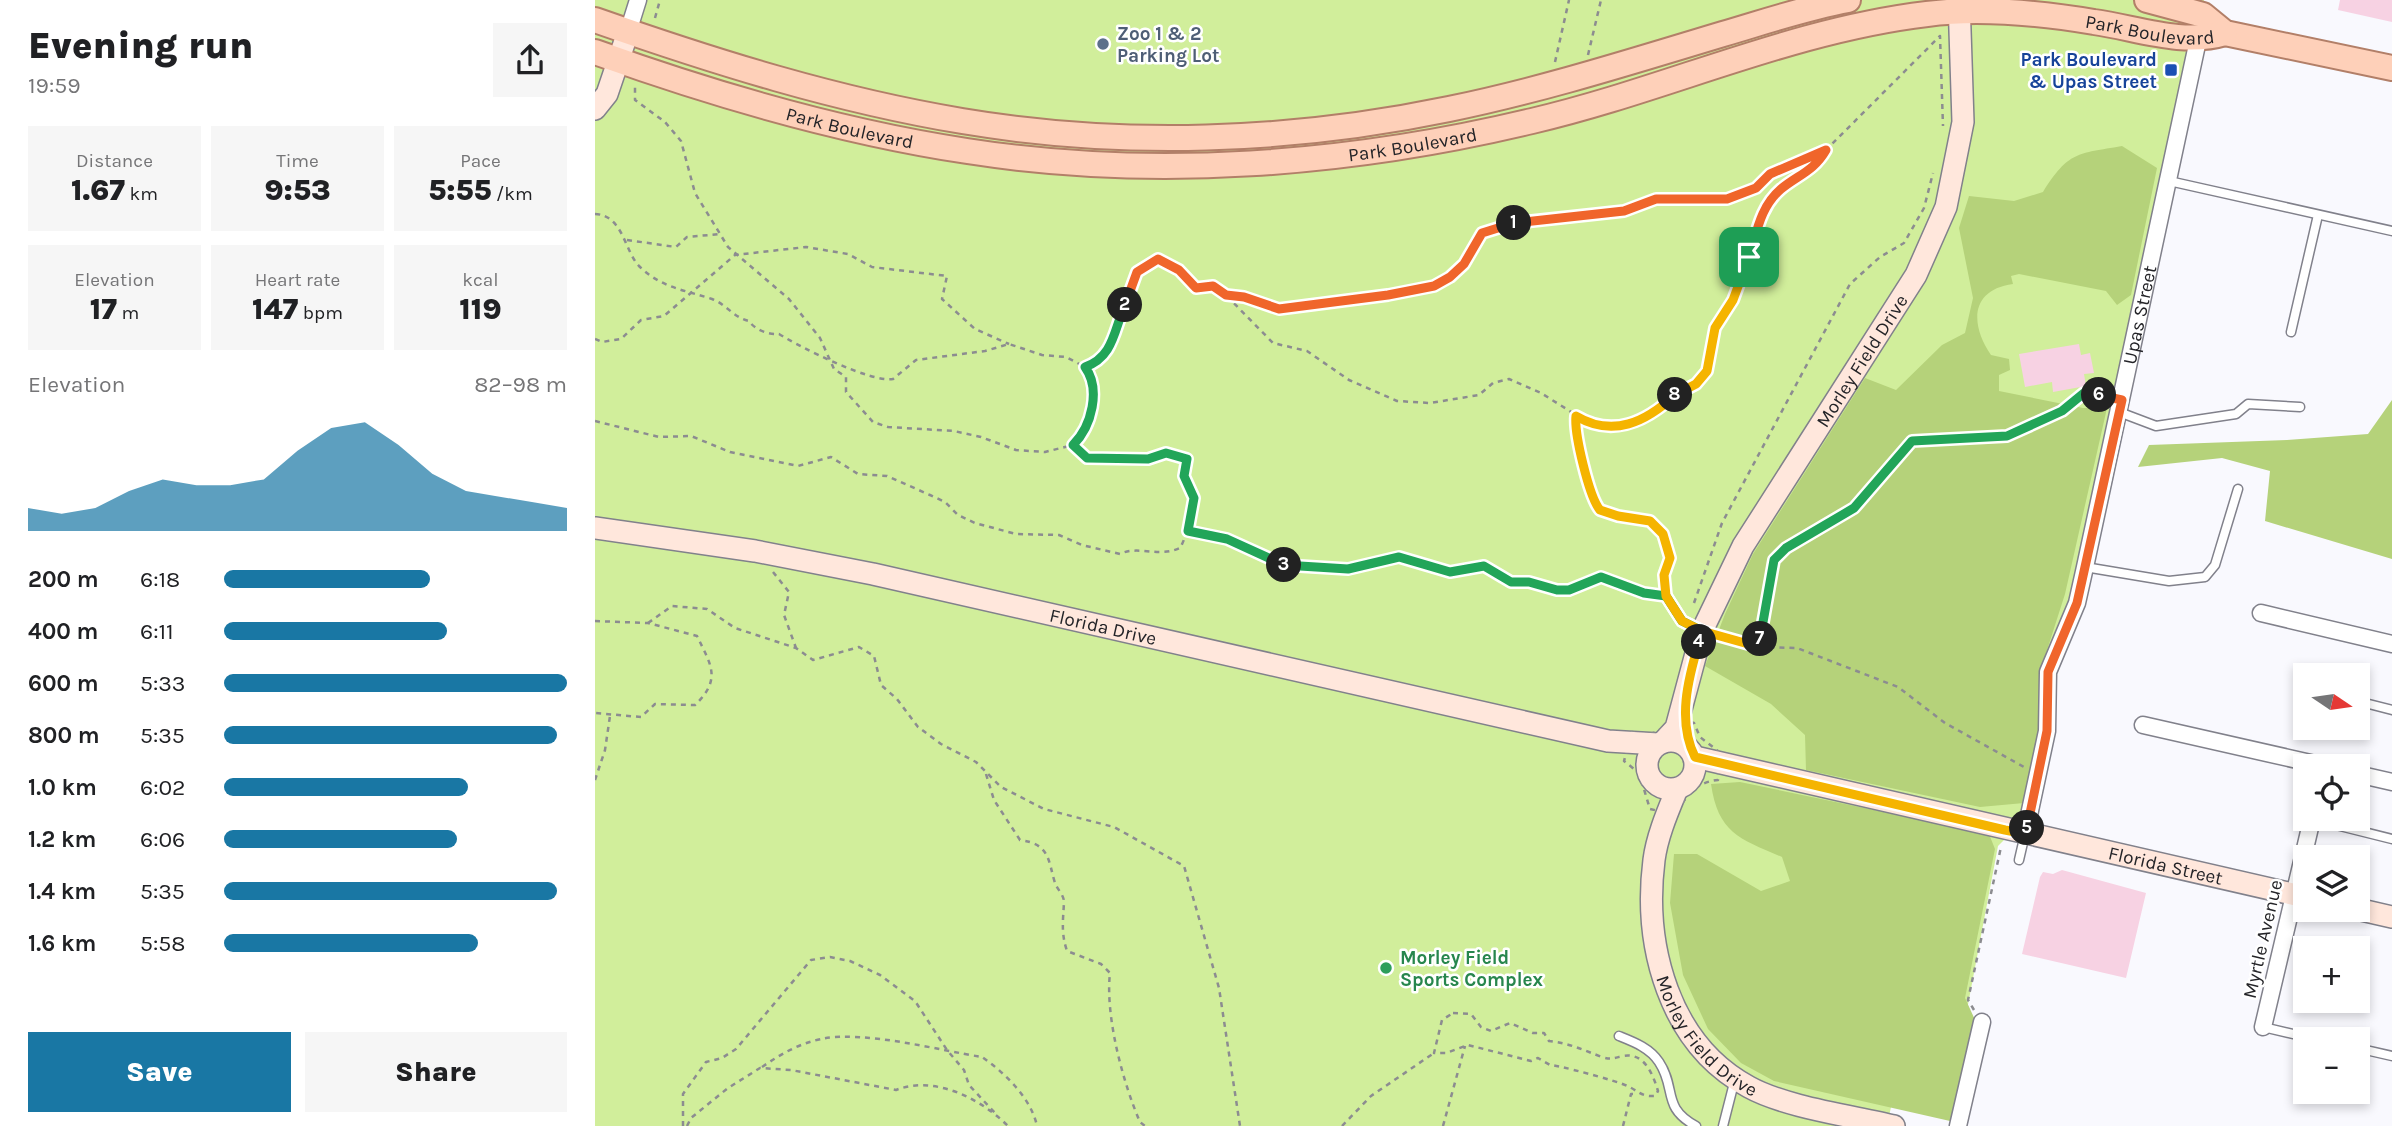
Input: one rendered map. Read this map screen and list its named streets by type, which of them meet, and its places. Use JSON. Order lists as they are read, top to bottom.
{
  "streets": {
    "main road": ["Park Boulevard"],
    "street": [
      "Upas Street",
      "Morley Field Drive",
      "Florida Drive",
      "Florida Street",
      "Myrtle Avenue"
    ]
  },
  "crossings": [
    ["Park Boulevard", "Upas Street"],
    ["Park Boulevard", "Morley Field Drive"],
    ["Upas Street", "Florida Street"],
    ["Morley Field Drive", "Florida Drive"]
  ],
  "places": {
    "other": ["Zoo 1 & 2 Parking Lot", "Morley Field Sports Complex"],
    "transit": ["Park Boulevard & Upas Street"]
  },
  "north": "right",
  "page": {
    "heading": ["Evening run", "19:59"],
    "stats": [
      ["Distance", "1.67 km"],
      ["Time", "9:53"],
      ["Pace", "5:55 /km"],
      ["Elevation", "17 m"],
      ["Heart rate", "147 bpm"],
      ["kcal", "119"]
    ],
    "pins": [
      "1",
      "2",
      "6",
      "8",
      "3",
      "7",
      "4",
      "5"
    ],
    "chart": ["Elevation", "82–98 m"],
    "list": [
      {
        "name": "200 m",
        "note": "6:18"
      },
      {
        "name": "400 m",
        "note": "6:11"
      },
      {
        "name": "600 m",
        "note": "5:33"
      },
      {
        "name": "800 m",
        "note": "5:35"
      },
      {
        "name": "1.0 km",
        "note": "6:02"
      },
      {
        "name": "1.2 km",
        "note": "6:06"
      },
      {
        "name": "1.4 km",
        "note": "5:35"
      },
      {
        "name": "1.6 km",
        "note": "5:58"
      }
    ],
    "map_buttons": ["+", "−"],
    "buttons": ["Save", "Share"]
  }
}
